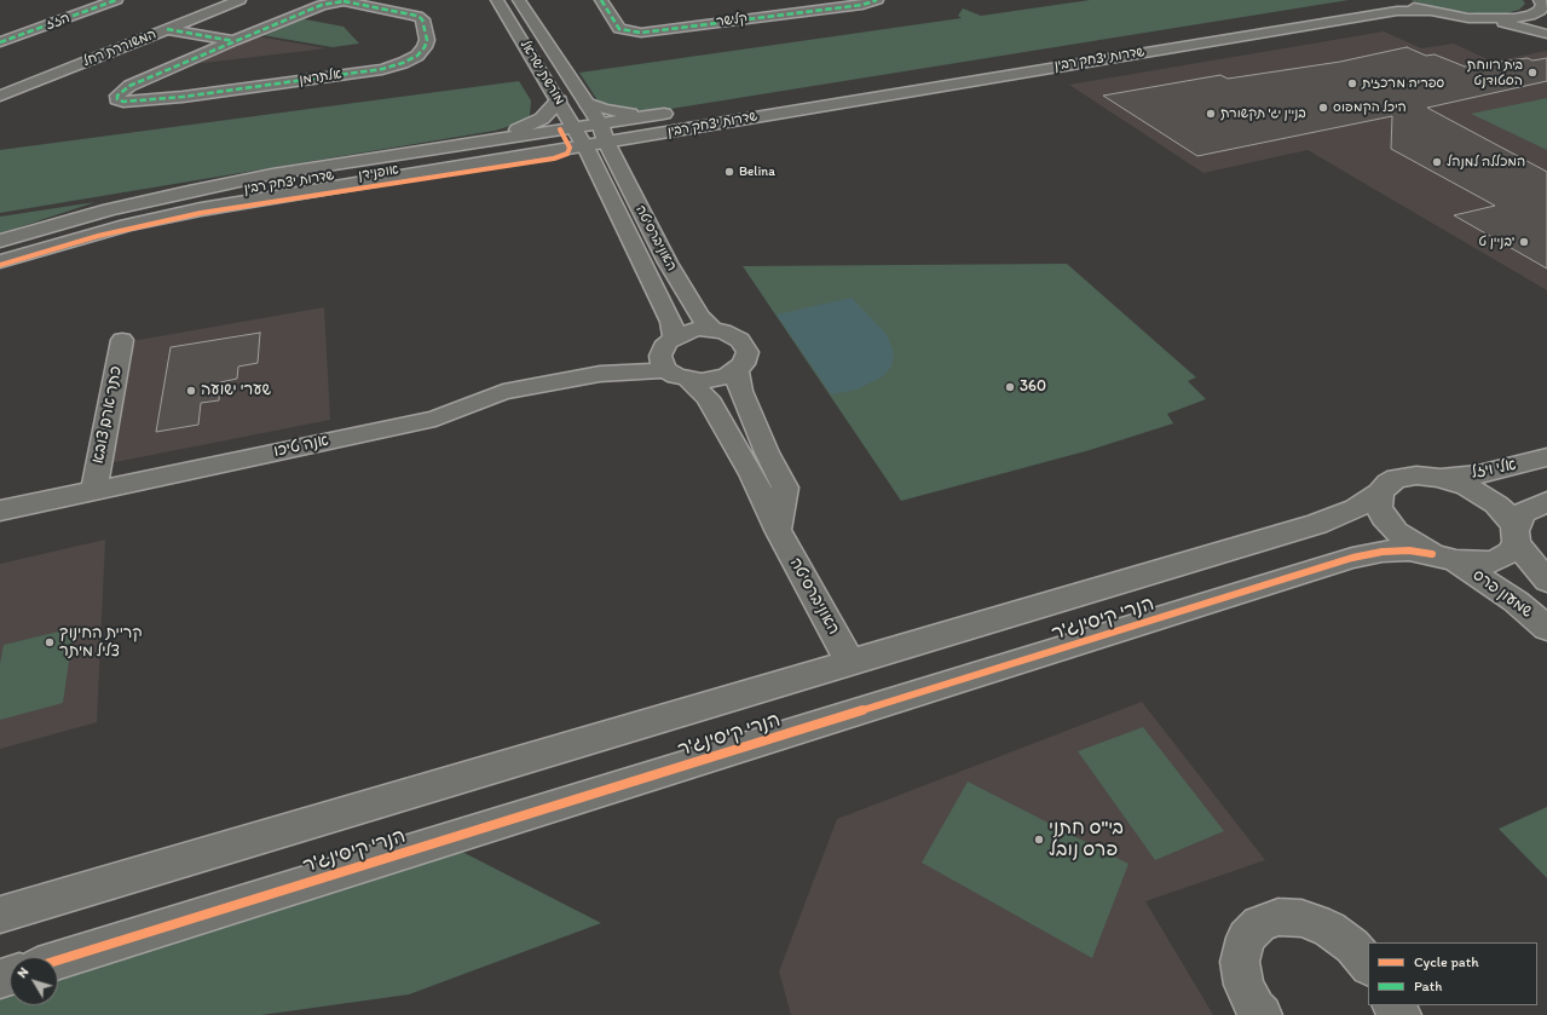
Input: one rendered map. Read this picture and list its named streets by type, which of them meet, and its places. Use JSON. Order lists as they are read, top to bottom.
{
  "streets": {
    "street": [
      "קלישר",
      "הזז",
      "המשוררת רחל",
      "שדרות יצחק רבין",
      "מורשת ישראל",
      "אלתרמן",
      "האוניברסיטה",
      "כתר ארם צובא",
      "אנה טיכו",
      "אלי ויזל",
      "שמעון פרס",
      "הנרי קיסינג'ר"
    ],
    "cycle path": ["אופנידן"]
  },
  "crossings": [
    ["שדרות יצחק רבין", "מורשת ישראל"],
    ["שדרות יצחק רבין", "האוניברסיטה"],
    ["מורשת ישראל", "האוניברסיטה"],
    ["האוניברסיטה", "אנה טיכו"],
    ["האוניברסיטה", "הנרי קיסינג'ר"],
    ["כתר ארם צובא", "אנה טיכו"],
    ["אלי ויזל", "הנרי קיסינג'ר"],
    ["שמעון פרס", "הנרי קיסינג'ר"]
  ],
  "places": [
    "בית רווחת הסטודנט",
    "ספריה מרכזית",
    "היכל הקמפוס",
    "בניין יג' תקשורת",
    "המכללה למנהל",
    "Belina",
    "בניין ט'",
    "360",
    "שערי ישועה",
    "קריית החינוך צליל מיתר",
    "בי\"ס חתני פרס נובל"
  ],
  "legend": ["Cycle path", "Path"],
  "north": "top left"
}
